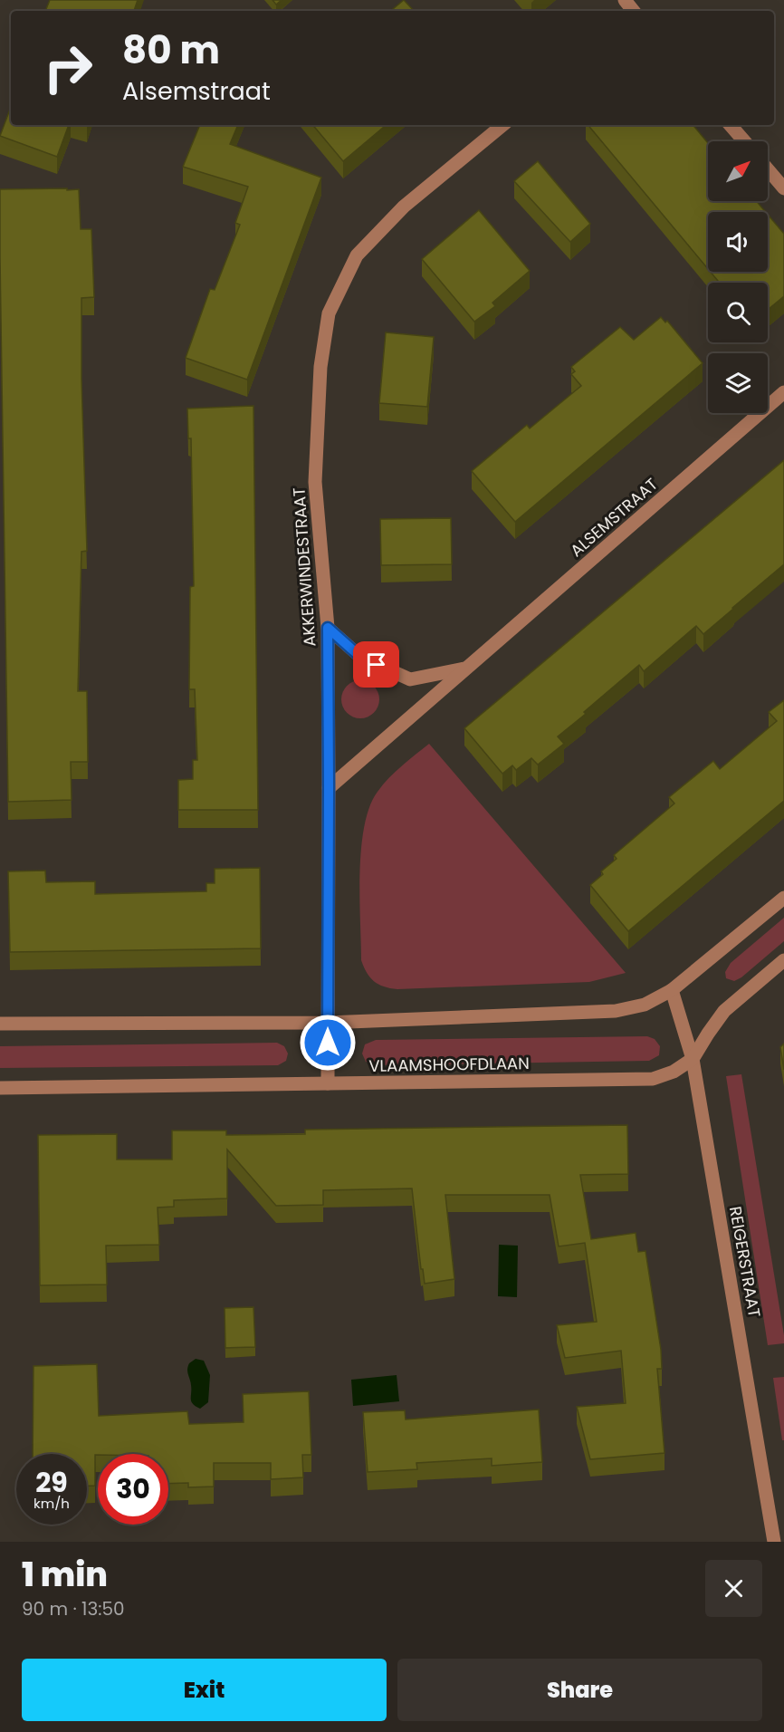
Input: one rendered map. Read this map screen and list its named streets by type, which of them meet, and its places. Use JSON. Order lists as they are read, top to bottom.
{
  "streets": {
    "street": [
      "ALSEMSTRAAT",
      "AKKERWINDESTRAAT",
      "VLAAMSHOOFDLAAN",
      "REIGERSTRAAT"
    ]
  },
  "crossings": [
    ["ALSEMSTRAAT", "AKKERWINDESTRAAT"],
    ["AKKERWINDESTRAAT", "VLAAMSHOOFDLAAN"],
    ["VLAAMSHOOFDLAAN", "REIGERSTRAAT"]
  ],
  "north": "top right",
  "page": {
    "turn": ["80 m", "Alsemstraat"],
    "speed": "29 km/h",
    "limit": "30",
    "heading": ["1 min", "90 m · 13:50"],
    "buttons": ["Exit", "Share"]
  }
}
